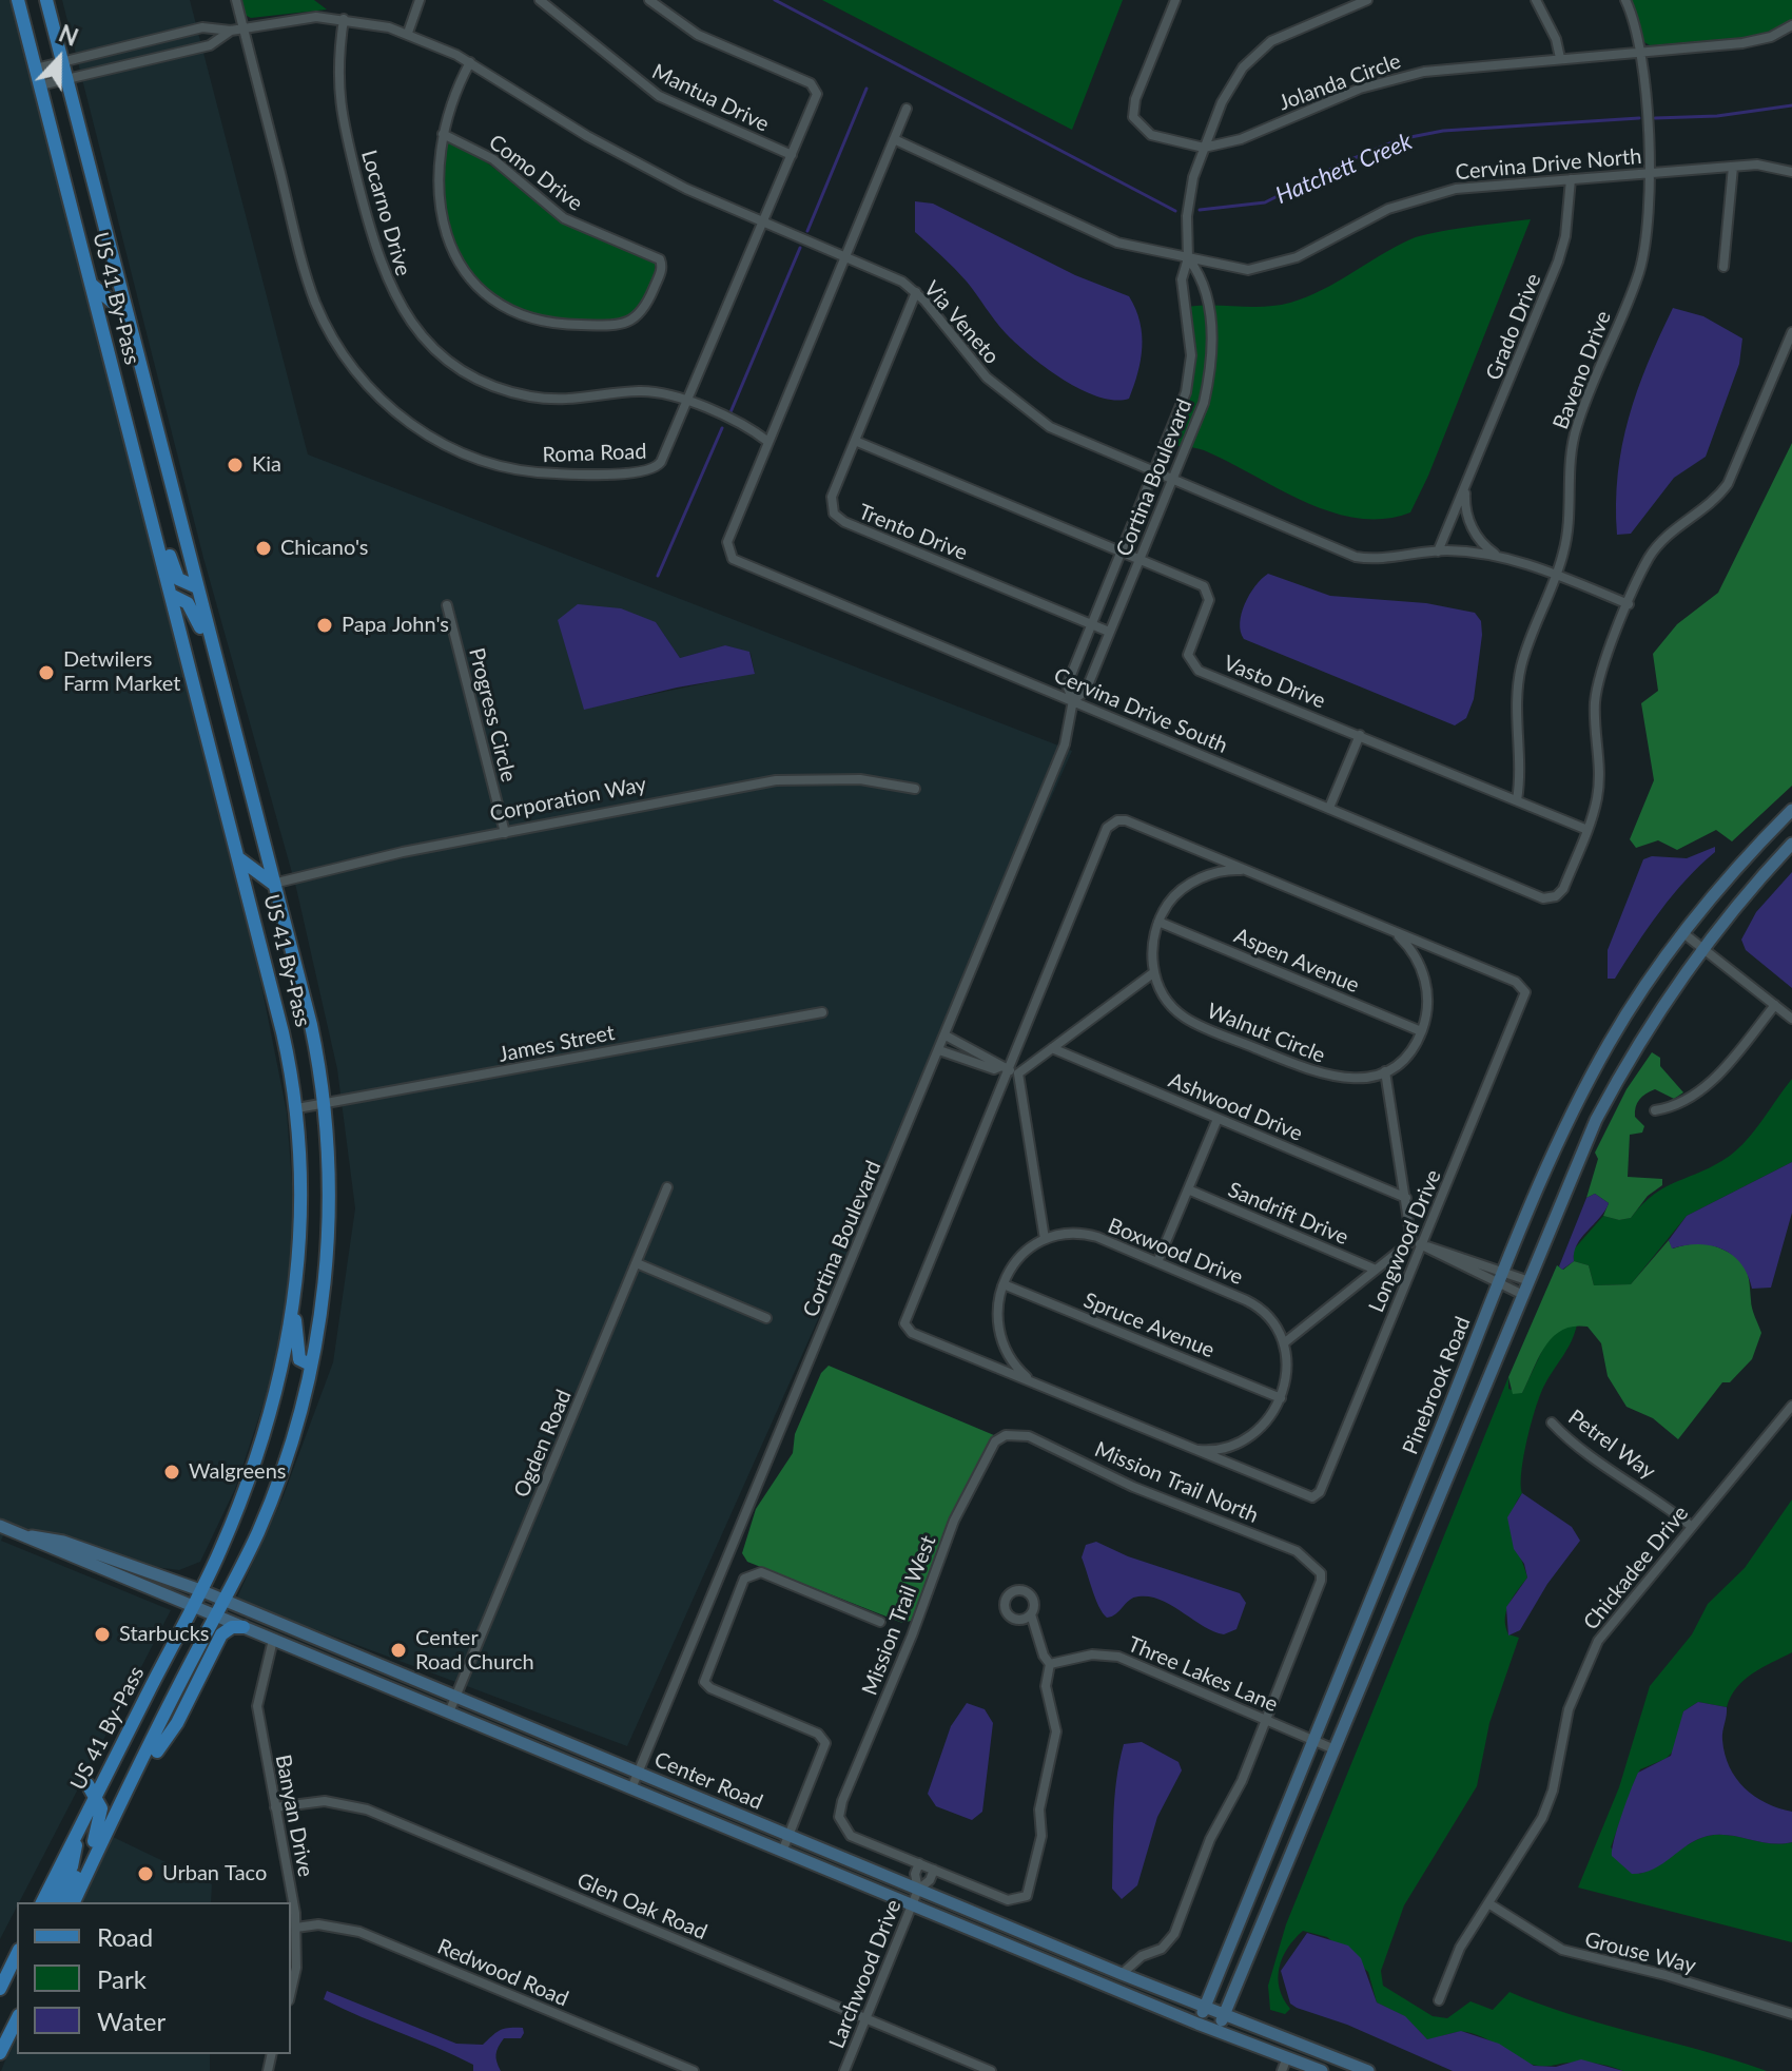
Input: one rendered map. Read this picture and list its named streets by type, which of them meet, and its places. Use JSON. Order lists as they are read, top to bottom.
{
  "streets": {
    "main road": ["US 41 By-Pass"],
    "street": [
      "Jolanda Circle",
      "Mantua Drive",
      "Cervina Drive North",
      "Como Drive",
      "Locarno Drive",
      "Via Veneto",
      "Grado Drive",
      "Baveno Drive",
      "Roma Road",
      "Cortina Boulevard",
      "Trento Drive",
      "Vasto Drive",
      "Cervina Drive South",
      "Progress Circle",
      "Corporation Way",
      "Aspen Avenue",
      "Walnut Circle",
      "James Street",
      "Ashwood Drive",
      "Sandrift Drive",
      "Longwood Drive",
      "Boxwood Drive",
      "Spruce Avenue",
      "Pinebrook Road",
      "Ogden Road",
      "Petrel Way",
      "Mission Trail North",
      "Chickadee Drive",
      "Mission Trail West",
      "Three Lakes Lane",
      "Center Road",
      "Banyan Drive",
      "Glen Oak Road",
      "Grouse Way",
      "Redwood Road",
      "Larchwood Drive"
    ]
  },
  "crossings": [
    ["Jolanda Circle", "Baveno Drive"],
    ["Jolanda Circle", "Cortina Boulevard"],
    ["Mantua Drive", "Roma Road"],
    ["Cervina Drive North", "Grado Drive"],
    ["Cervina Drive North", "Baveno Drive"],
    ["Cervina Drive North", "Cortina Boulevard"],
    ["Como Drive", "Via Veneto"],
    ["Locarno Drive", "Via Veneto"],
    ["Locarno Drive", "Roma Road"],
    ["Locarno Drive", "Cervina Drive South"],
    ["US 41 By-Pass", "Via Veneto"],
    ["US 41 By-Pass", "Corporation Way"],
    ["US 41 By-Pass", "James Street"],
    ["US 41 By-Pass", "Center Road"],
    ["Via Veneto", "Grado Drive"],
    ["Via Veneto", "Baveno Drive"],
    ["Via Veneto", "Roma Road"],
    ["Via Veneto", "Cortina Boulevard"],
    ["Via Veneto", "Trento Drive"],
    ["Via Veneto", "Cervina Drive South"],
    ["Baveno Drive", "Vasto Drive"],
    ["Cortina Boulevard", "Trento Drive"],
    ["Cortina Boulevard", "Vasto Drive"],
    ["Cortina Boulevard", "Cervina Drive South"],
    ["Cortina Boulevard", "Center Road"],
    ["Trento Drive", "Vasto Drive"],
    ["Vasto Drive", "Cervina Drive South"],
    ["Progress Circle", "Corporation Way"],
    ["Pinebrook Road", "Three Lakes Lane"],
    ["Pinebrook Road", "Center Road"],
    ["Ogden Road", "Center Road"],
    ["Petrel Way", "Chickadee Drive"],
    ["Mission Trail North", "Mission Trail West"],
    ["Mission Trail North", "Three Lakes Lane"],
    ["Chickadee Drive", "Grouse Way"],
    ["Center Road", "Banyan Drive"],
    ["Center Road", "Larchwood Drive"],
    ["Banyan Drive", "Glen Oak Road"],
    ["Banyan Drive", "Redwood Road"],
    ["Glen Oak Road", "Larchwood Drive"]
  ],
  "water": ["Hatchett Creek"],
  "places": [
    "Kia",
    "Chicano's",
    "Papa John's",
    "Detwilers Farm Market",
    "Walgreens",
    "Starbucks",
    "Center Road Church",
    "Urban Taco"
  ],
  "legend": ["Road", "Park", "Water"],
  "north": "top"
}
